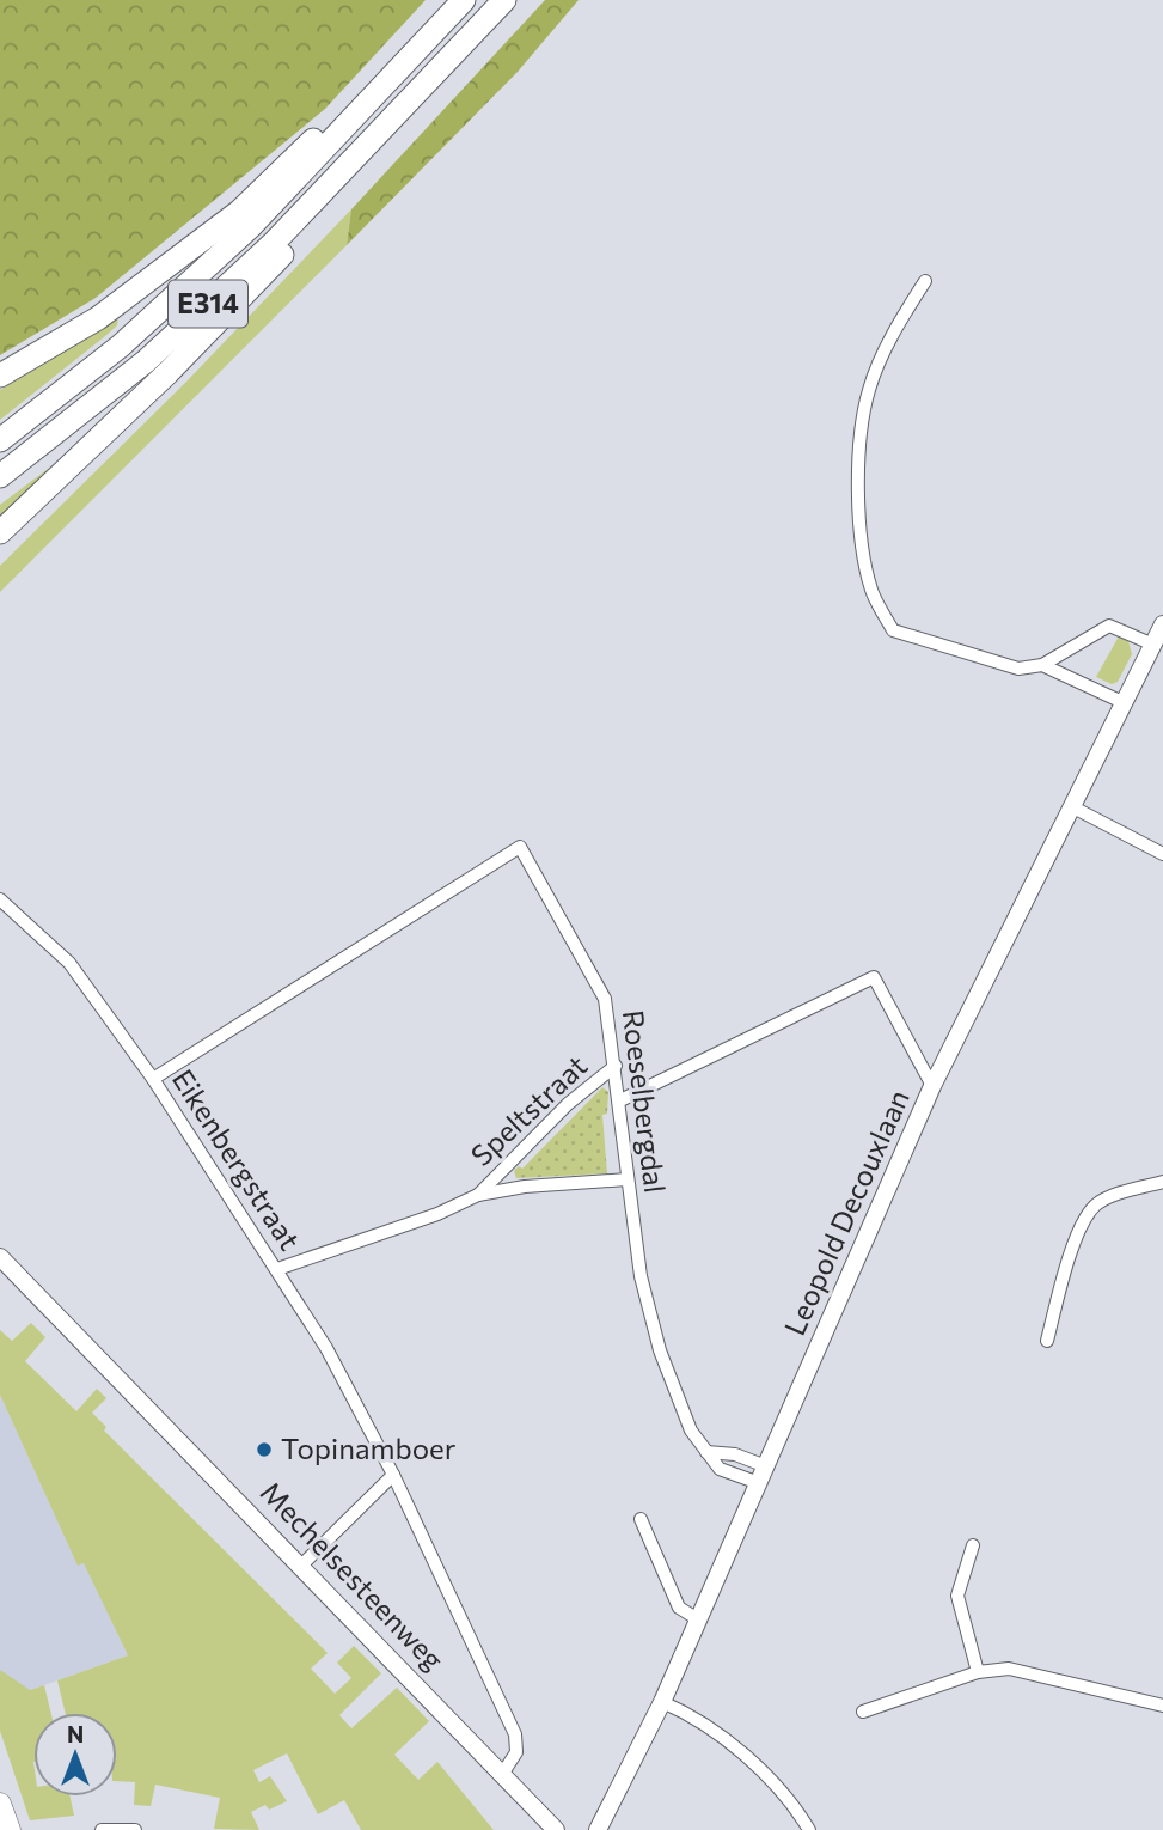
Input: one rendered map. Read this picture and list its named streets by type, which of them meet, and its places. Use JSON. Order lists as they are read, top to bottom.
{
  "streets": {
    "highway": ["E314"],
    "street": [
      "Roeselbergdal",
      "Speltstraat",
      "Eikenbergstraat",
      "Leopold Decouxlaan",
      "Mechelsesteenweg"
    ]
  },
  "crossings": [
    ["Roeselbergdal", "Speltstraat"],
    ["Roeselbergdal", "Eikenbergstraat"],
    ["Roeselbergdal", "Leopold Decouxlaan"],
    ["Speltstraat", "Eikenbergstraat"],
    ["Eikenbergstraat", "Mechelsesteenweg"]
  ],
  "places": ["Topinamboer"],
  "north": "top"
}
